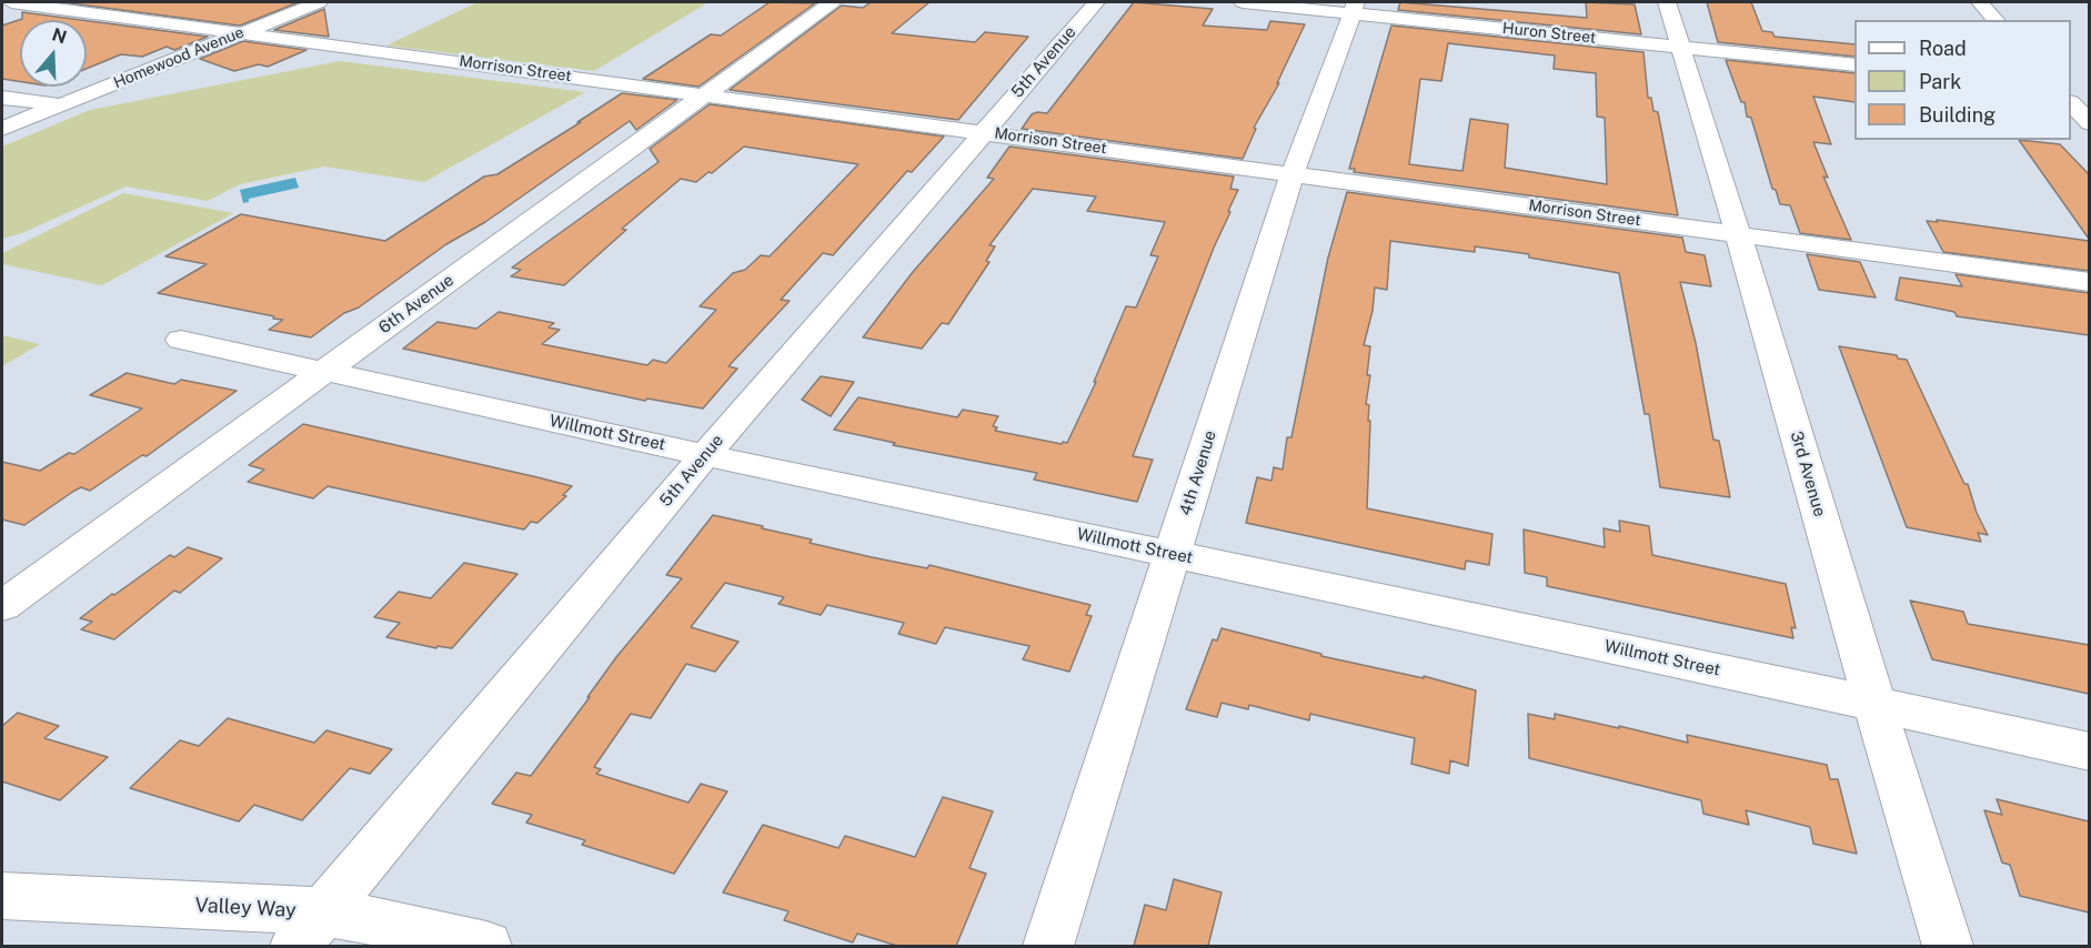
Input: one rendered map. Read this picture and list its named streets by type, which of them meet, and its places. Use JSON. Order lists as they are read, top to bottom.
{
  "streets": {
    "street": [
      "Huron Street",
      "Homewood Avenue",
      "5th Avenue",
      "Morrison Street",
      "6th Avenue",
      "Willmott Street",
      "4th Avenue",
      "3rd Avenue",
      "Valley Way"
    ]
  },
  "crossings": [
    ["Huron Street", "4th Avenue"],
    ["Huron Street", "3rd Avenue"],
    ["Homewood Avenue", "Morrison Street"],
    ["5th Avenue", "Morrison Street"],
    ["5th Avenue", "Willmott Street"],
    ["5th Avenue", "Valley Way"],
    ["Morrison Street", "6th Avenue"],
    ["Morrison Street", "4th Avenue"],
    ["Morrison Street", "3rd Avenue"],
    ["6th Avenue", "Willmott Street"],
    ["Willmott Street", "4th Avenue"],
    ["Willmott Street", "3rd Avenue"]
  ],
  "legend": ["Road", "Park", "Building"],
  "north": "top"
}
